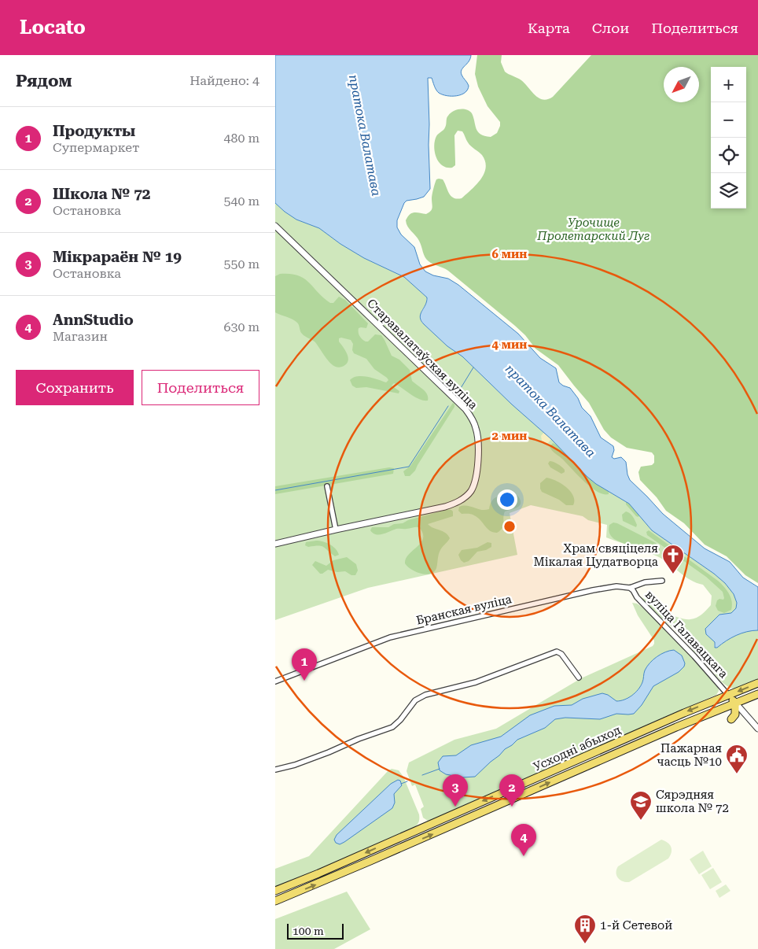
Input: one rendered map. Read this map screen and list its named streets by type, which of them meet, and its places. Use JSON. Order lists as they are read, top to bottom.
{
  "streets": {
    "main road": ["Усходні абыход"],
    "street": ["Старавалатаўская вуліца", "Бранская вуліца", "вуліца Галавацкага"]
  },
  "crossings": [
    ["Бранская вуліца", "вуліца Галавацкага"],
    ["вуліца Галавацкага", "Усходні абыход"]
  ],
  "water": ["пратока Валатава"],
  "parks": ["Урочище Пролетарский Луг"],
  "places": {
    "church": ["Храм свяціцеля Мікалая Цудатворца"],
    "public building": ["Пажарная часць №10"],
    "school or university": ["Сярэдняя школа № 72"],
    "building": ["1-й Сетевой"]
  },
  "scale_bar": "100 m",
  "north": "bottom left",
  "page": {
    "header": "Locato",
    "nav": ["Карта", "Слои", "Поделиться"],
    "heading": ["Рядом", "Найдено: 4"],
    "map_buttons": ["+", "−"],
    "list": [
      {
        "mark": "1",
        "name": "Продукты",
        "note": "Супермаркет",
        "value": "480 m"
      },
      {
        "mark": "2",
        "name": "Школа № 72",
        "note": "Остановка",
        "value": "540 m"
      },
      {
        "mark": "3",
        "name": "Мікрараён № 19",
        "note": "Остановка",
        "value": "550 m"
      },
      {
        "mark": "4",
        "name": "AnnStudio",
        "note": "Магазин",
        "value": "630 m"
      }
    ],
    "buttons": ["Сохранить", "Поделиться"],
    "pins": [
      "1",
      "2",
      "3",
      "4"
    ],
    "scale": "100 m"
  },
  "rings": ["6 мин", "4 мин", "2 мин"]
}
